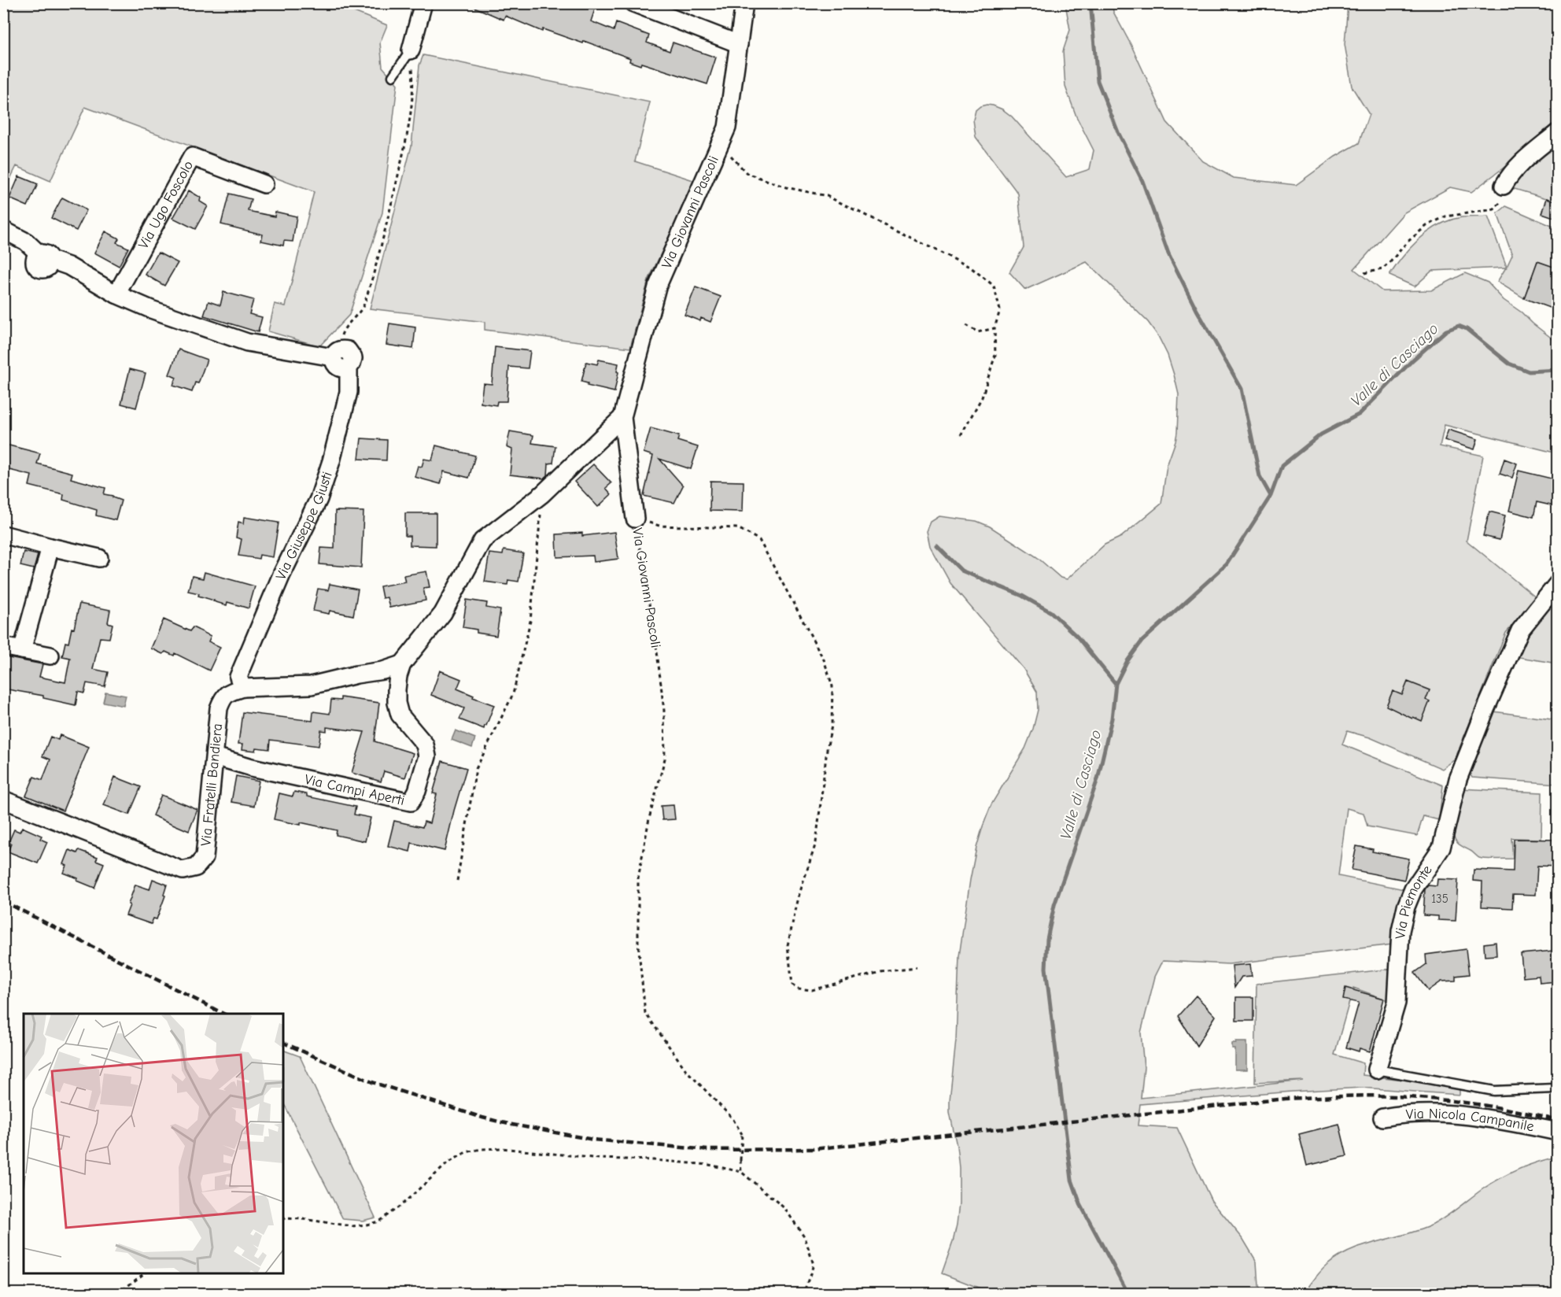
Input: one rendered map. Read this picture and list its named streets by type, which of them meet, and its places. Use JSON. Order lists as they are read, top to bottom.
{
  "streets": {
    "street": [
      "Via Ugo Foscolo",
      "Via Giovanni Pascoli",
      "Via Giuseppe Giusti",
      "Via Fratelli Bandiera",
      "Via Campi Aperti",
      "Via Piemonte",
      "Via Nicola Campanile"
    ]
  },
  "crossings": [
    ["Via Ugo Foscolo", "Via Giuseppe Giusti"],
    ["Via Giuseppe Giusti", "Via Fratelli Bandiera"],
    ["Via Fratelli Bandiera", "Via Campi Aperti"]
  ],
  "water": ["Valle di Casciago"],
  "house_numbers": ["135"]
}
